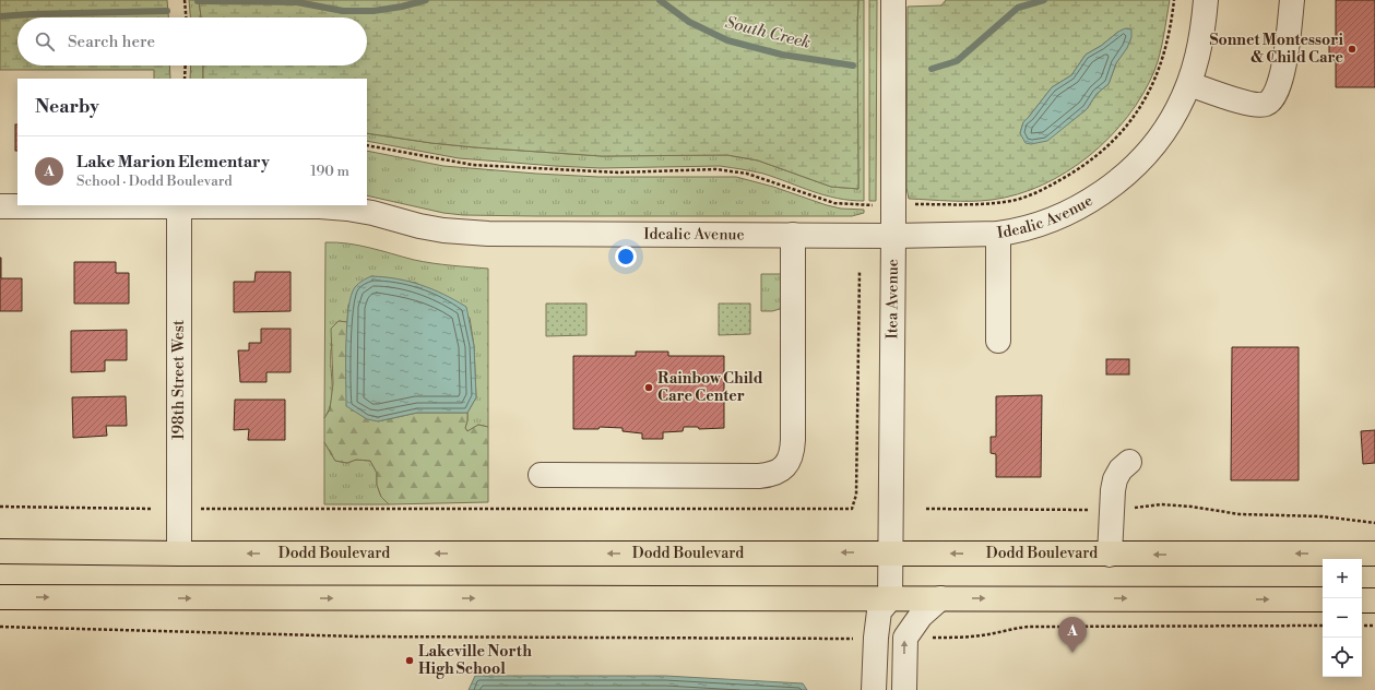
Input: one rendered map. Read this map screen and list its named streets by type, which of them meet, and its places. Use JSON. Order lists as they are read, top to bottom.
{
  "streets": {
    "main road": ["Dodd Boulevard"],
    "street": ["Idealic Avenue", "Itea Avenue", "198th Street West"]
  },
  "crossings": [
    ["Idealic Avenue", "Itea Avenue"],
    ["Idealic Avenue", "198th Street West"],
    ["Itea Avenue", "Dodd Boulevard"],
    ["198th Street West", "Dodd Boulevard"]
  ],
  "water": ["South Creek"],
  "places": ["Sonnet Montessori & Child Care", "Rainbow Child Care Center", "Lakeville North High School"],
  "page": {
    "search": "Search here",
    "heading": "Nearby",
    "list": [
      {
        "mark": "A",
        "name": "Lake Marion Elementary",
        "note": "School · Dodd Boulevard",
        "value": "190 m"
      }
    ],
    "map_buttons": ["+", "−"],
    "pins": "A"
  }
}
